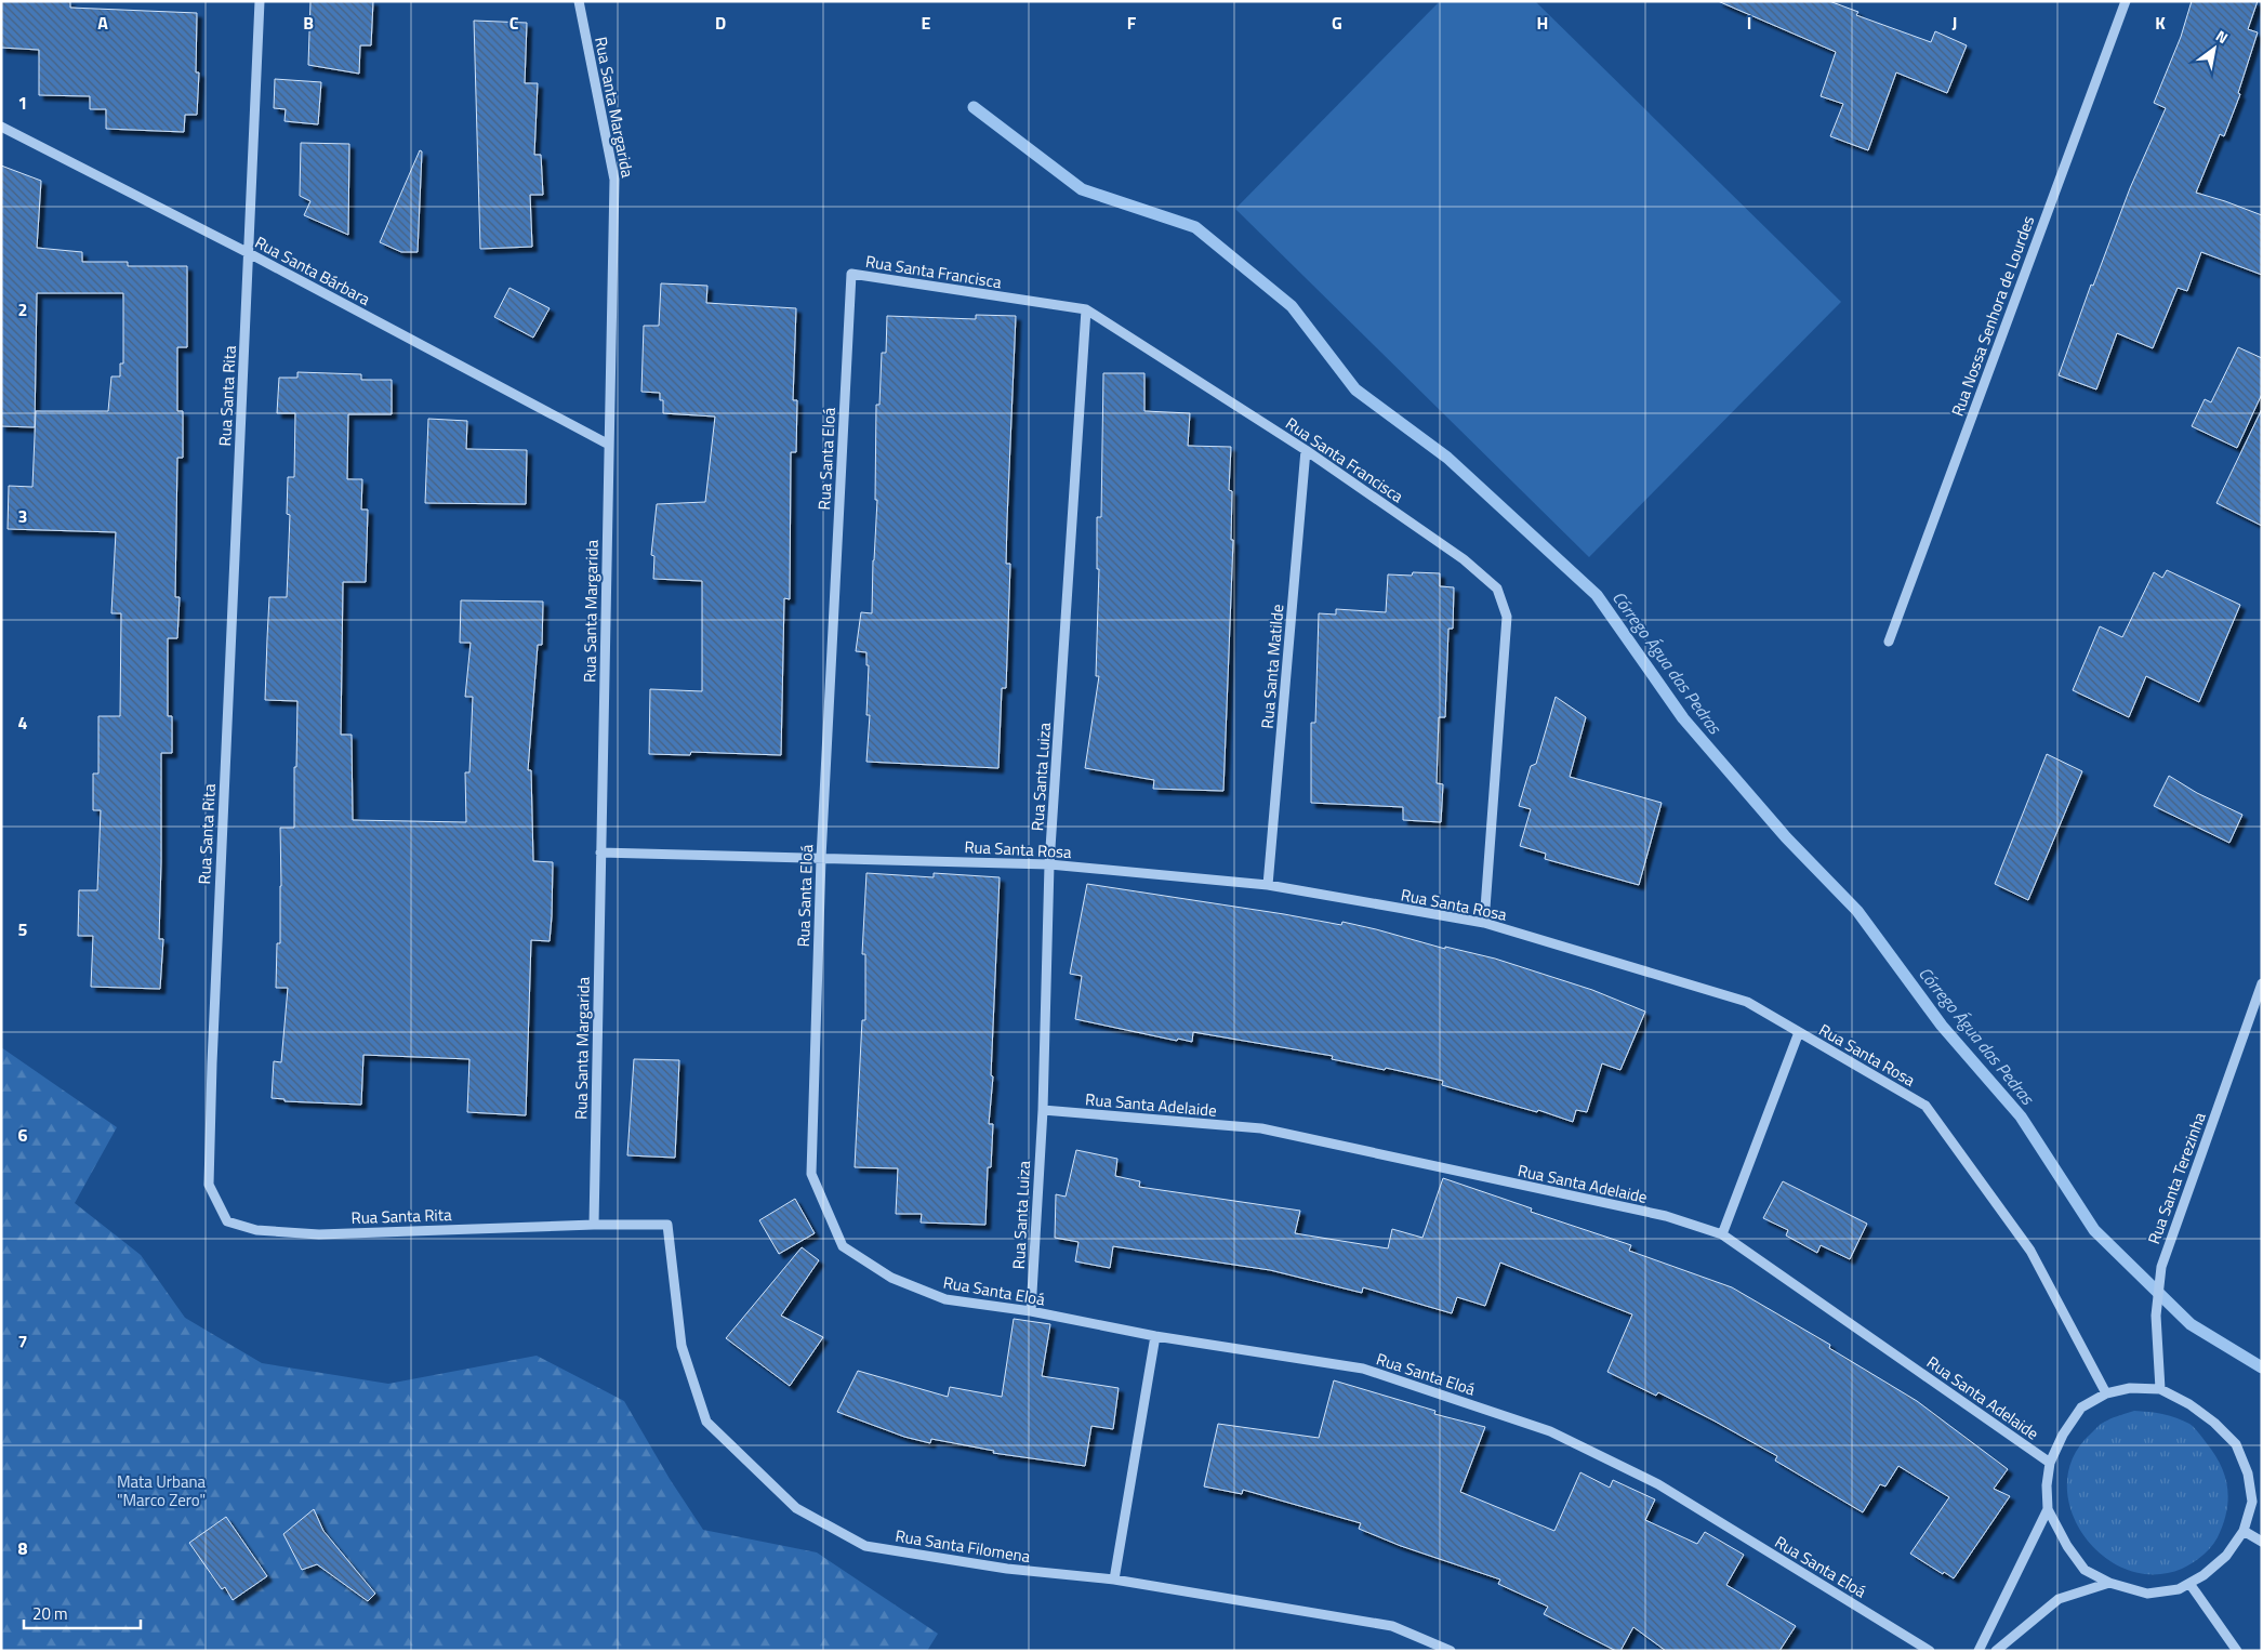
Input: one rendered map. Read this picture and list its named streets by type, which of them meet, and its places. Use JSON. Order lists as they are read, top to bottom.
{
  "streets": {
    "street": [
      "Rua Santa Margarida",
      "Rua Santa Bárbara",
      "Rua Santa Francisca",
      "Rua Nossa Senhora de Lourdes",
      "Rua Santa Rita",
      "Rua Santa Eloá",
      "Rua Santa Matilde",
      "Rua Santa Luiza",
      "Rua Santa Rosa",
      "Rua Santa Adelaide",
      "Rua Santa Terezinha",
      "Rua Santa Filomena"
    ]
  },
  "crossings": [
    ["Rua Santa Margarida", "Rua Santa Bárbara"],
    ["Rua Santa Margarida", "Rua Santa Rita"],
    ["Rua Santa Margarida", "Rua Santa Rosa"],
    ["Rua Santa Bárbara", "Rua Santa Rita"],
    ["Rua Santa Francisca", "Rua Santa Eloá"],
    ["Rua Santa Francisca", "Rua Santa Matilde"],
    ["Rua Santa Francisca", "Rua Santa Luiza"],
    ["Rua Santa Francisca", "Rua Santa Rosa"],
    ["Rua Santa Rita", "Rua Santa Filomena"],
    ["Rua Santa Eloá", "Rua Santa Luiza"],
    ["Rua Santa Eloá", "Rua Santa Rosa"],
    ["Rua Santa Matilde", "Rua Santa Rosa"],
    ["Rua Santa Luiza", "Rua Santa Rosa"],
    ["Rua Santa Luiza", "Rua Santa Adelaide"]
  ],
  "water": ["Córrego Água das Pedras"],
  "parks": ["Mata Urbana \"Marco Zero\""],
  "scale_bar": "20 m",
  "north": "top right",
  "grid": {
    "columns": [
      "A",
      "B",
      "C",
      "D",
      "E",
      "F",
      "G",
      "H",
      "I",
      "J",
      "K"
    ],
    "rows": [
      "1",
      "2",
      "3",
      "4",
      "5",
      "6",
      "7",
      "8"
    ]
  }
}
